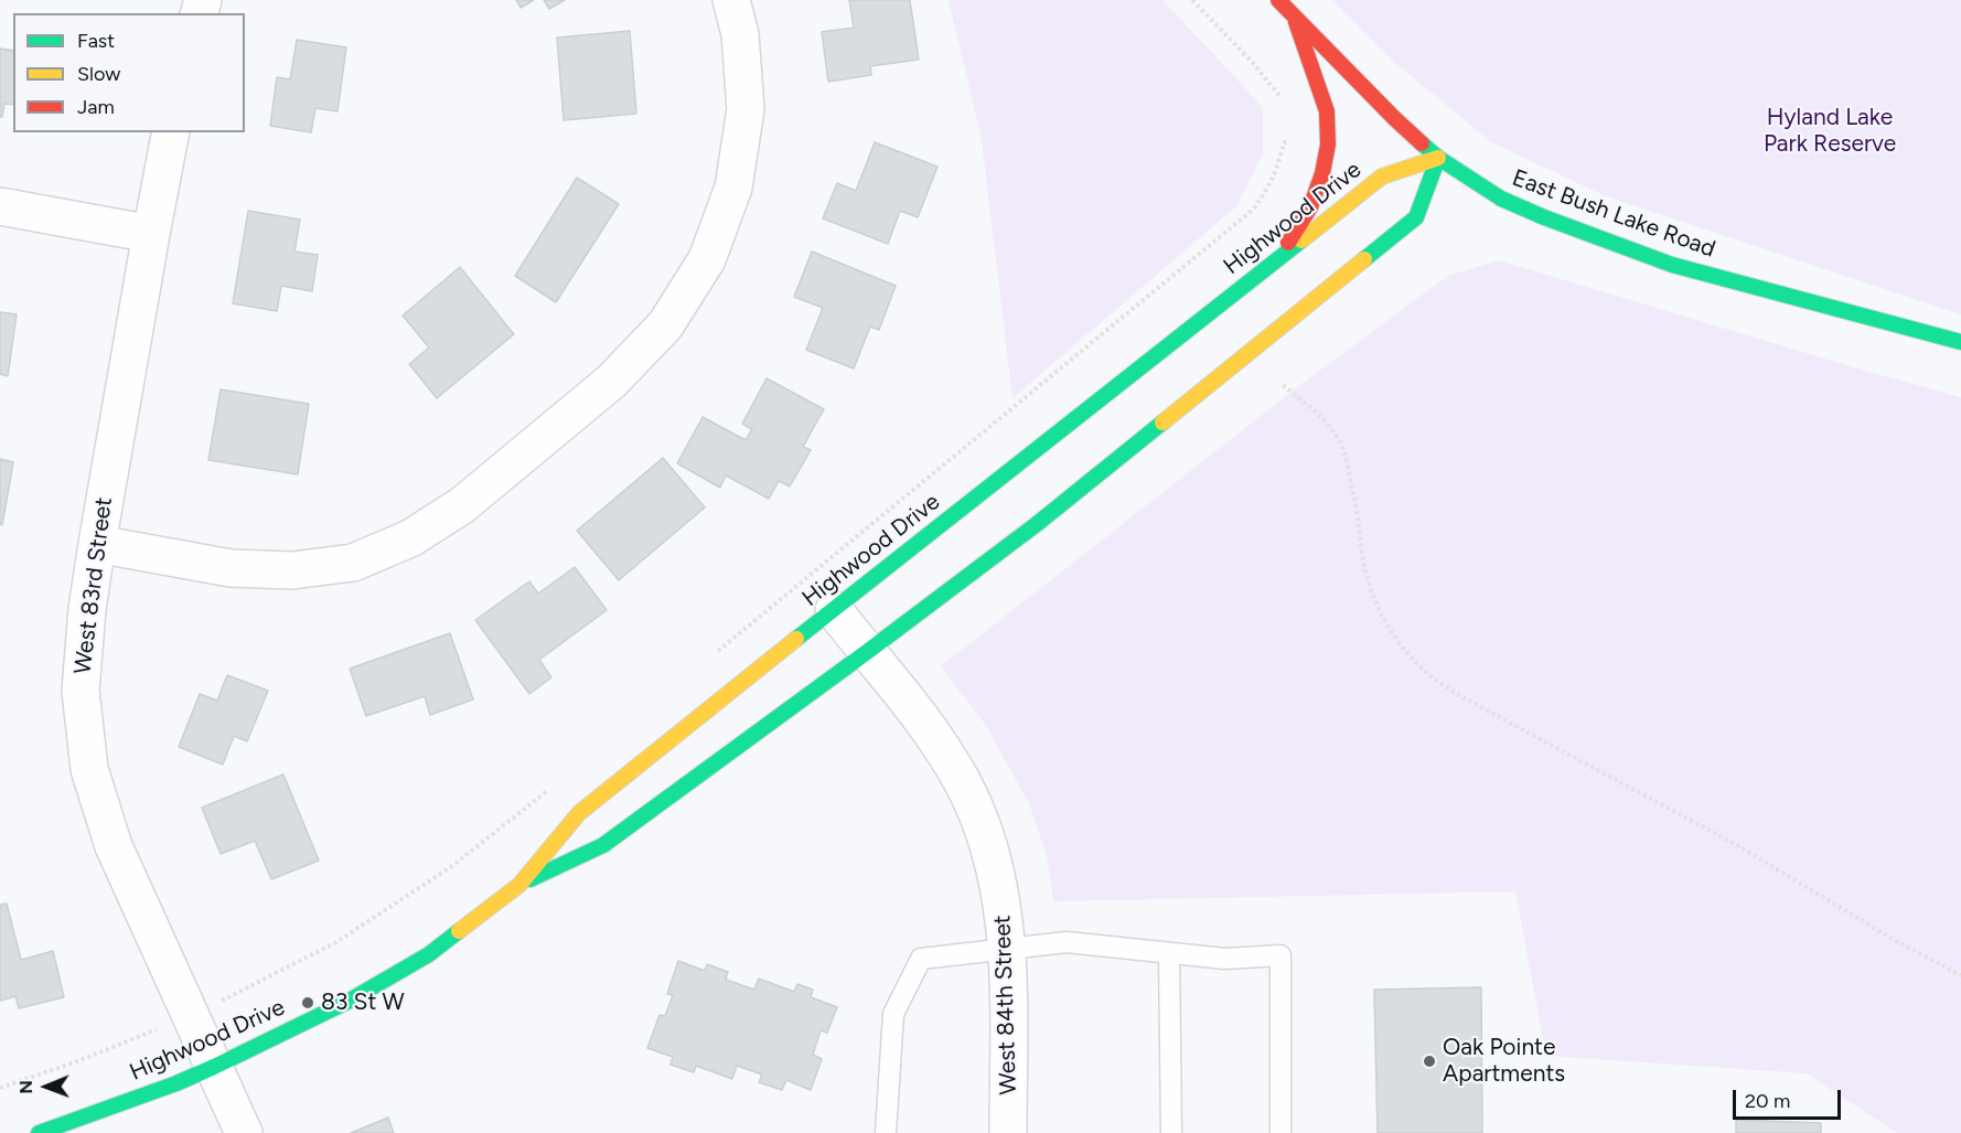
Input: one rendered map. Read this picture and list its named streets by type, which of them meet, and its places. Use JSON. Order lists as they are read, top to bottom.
{
  "streets": {
    "street": [
      "East Bush Lake Road",
      "Highwood Drive",
      "West 83rd Street",
      "West 84th Street"
    ]
  },
  "crossings": [
    ["East Bush Lake Road", "Highwood Drive"],
    ["Highwood Drive", "West 83rd Street"],
    ["Highwood Drive", "West 84th Street"]
  ],
  "parks": ["Hyland Lake Park Reserve"],
  "places": ["83 St W", "Oak Pointe Apartments"],
  "legend": ["Fast", "Slow", "Jam"],
  "scale_bar": "20 m",
  "north": "left"
}
